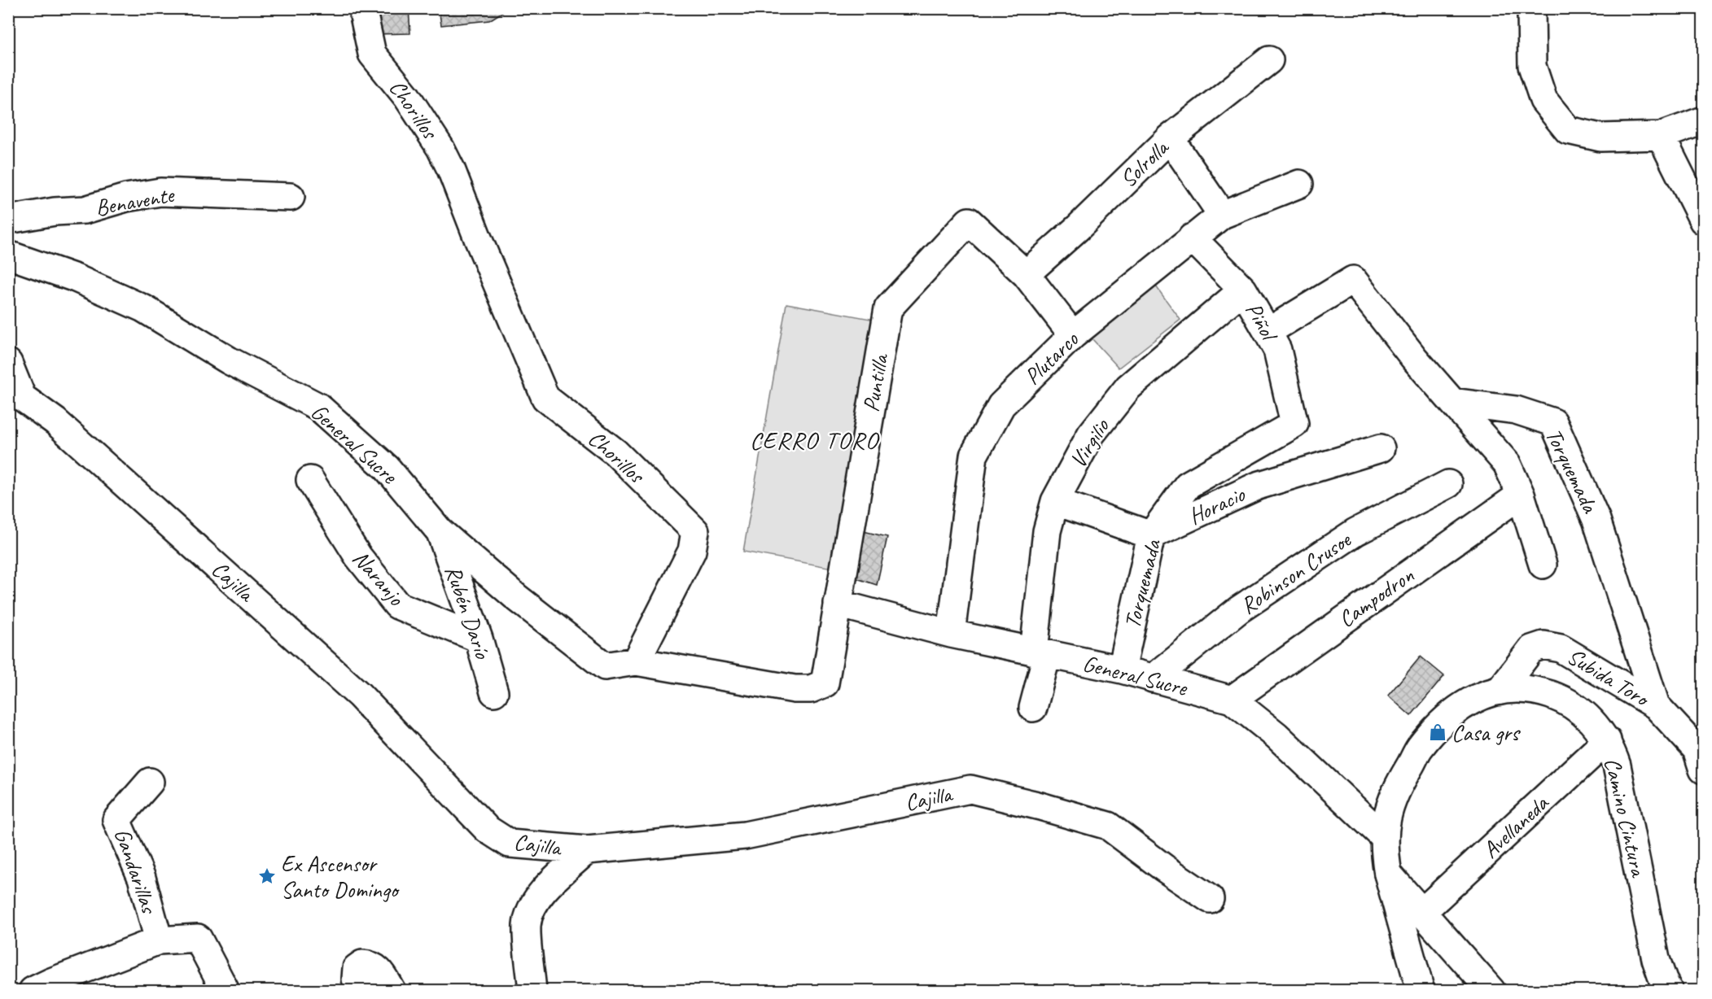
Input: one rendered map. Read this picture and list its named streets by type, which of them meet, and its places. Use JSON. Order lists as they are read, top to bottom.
{
  "streets": {
    "street": [
      "Chorillos",
      "Solrolla",
      "Benavente",
      "Piñol",
      "Plutarco",
      "Puntilla",
      "General Sucre",
      "Virgilio",
      "Torquemada",
      "Horacio",
      "Robinson Crusoe",
      "Naranjo",
      "Cajilla",
      "Campodron",
      "Rubén Darío",
      "Subida Toro",
      "Camino Cintura",
      "Avellaneda",
      "Gandarillas"
    ]
  },
  "crossings": [
    ["Chorillos", "General Sucre"],
    ["Solrolla", "Puntilla"],
    ["Piñol", "Plutarco"],
    ["Piñol", "Virgilio"],
    ["Piñol", "Torquemada"],
    ["Plutarco", "General Sucre"],
    ["Puntilla", "General Sucre"],
    ["General Sucre", "Virgilio"],
    ["General Sucre", "Torquemada"],
    ["General Sucre", "Robinson Crusoe"],
    ["General Sucre", "Campodron"],
    ["General Sucre", "Rubén Darío"],
    ["General Sucre", "Camino Cintura"],
    ["Torquemada", "Horacio"],
    ["Torquemada", "Subida Toro"],
    ["Naranjo", "Rubén Darío"],
    ["Subida Toro", "Camino Cintura"],
    ["Camino Cintura", "Avellaneda"]
  ],
  "districts": ["CERRO TORO"],
  "places": {
    "shop": ["Casa grs"],
    "place": ["Ex Ascensor Santo Domingo"]
  }
}
